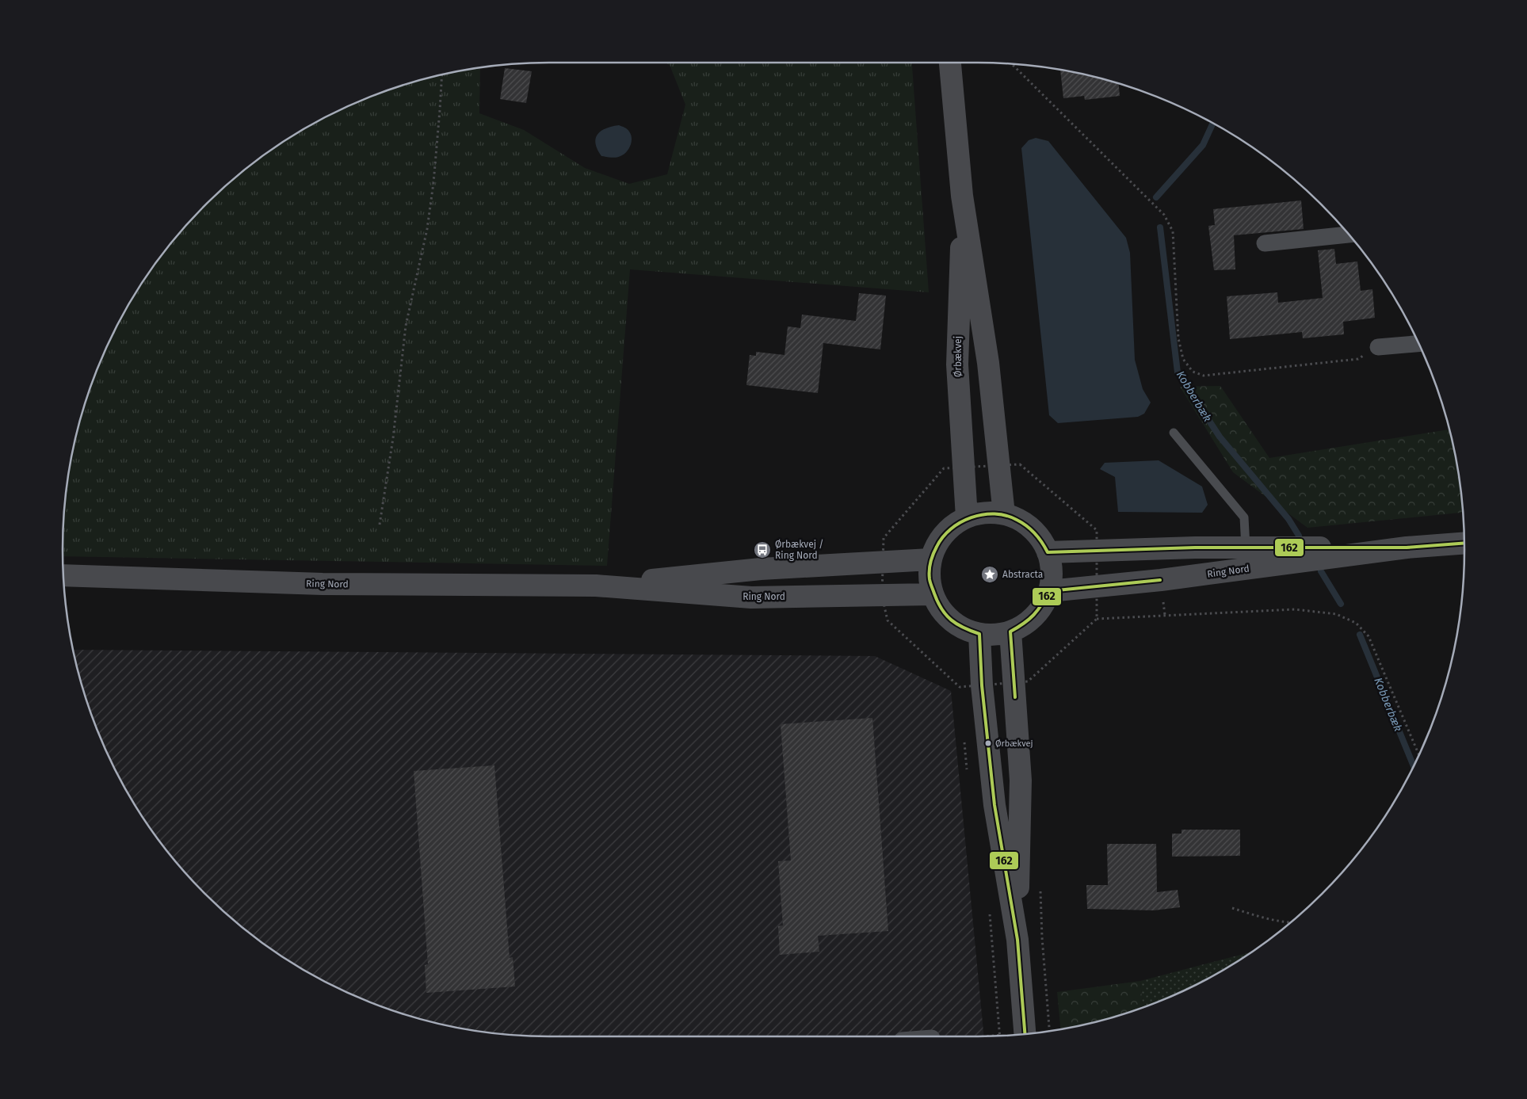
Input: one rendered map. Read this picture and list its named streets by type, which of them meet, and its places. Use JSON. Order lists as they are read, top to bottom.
{
  "streets": {
    "main road": ["Ørbækvej", "Ring Nord"]
  },
  "crossings": [
    ["Ørbækvej", "Ring Nord"]
  ],
  "water": ["Kobberbæk"],
  "places": {
    "bus stop": ["Ørbækvej / Ring Nord"],
    "place": ["Abstracta"],
    "other": ["Ørbækvej"]
  },
  "lines": ["transit line 162"]
}
